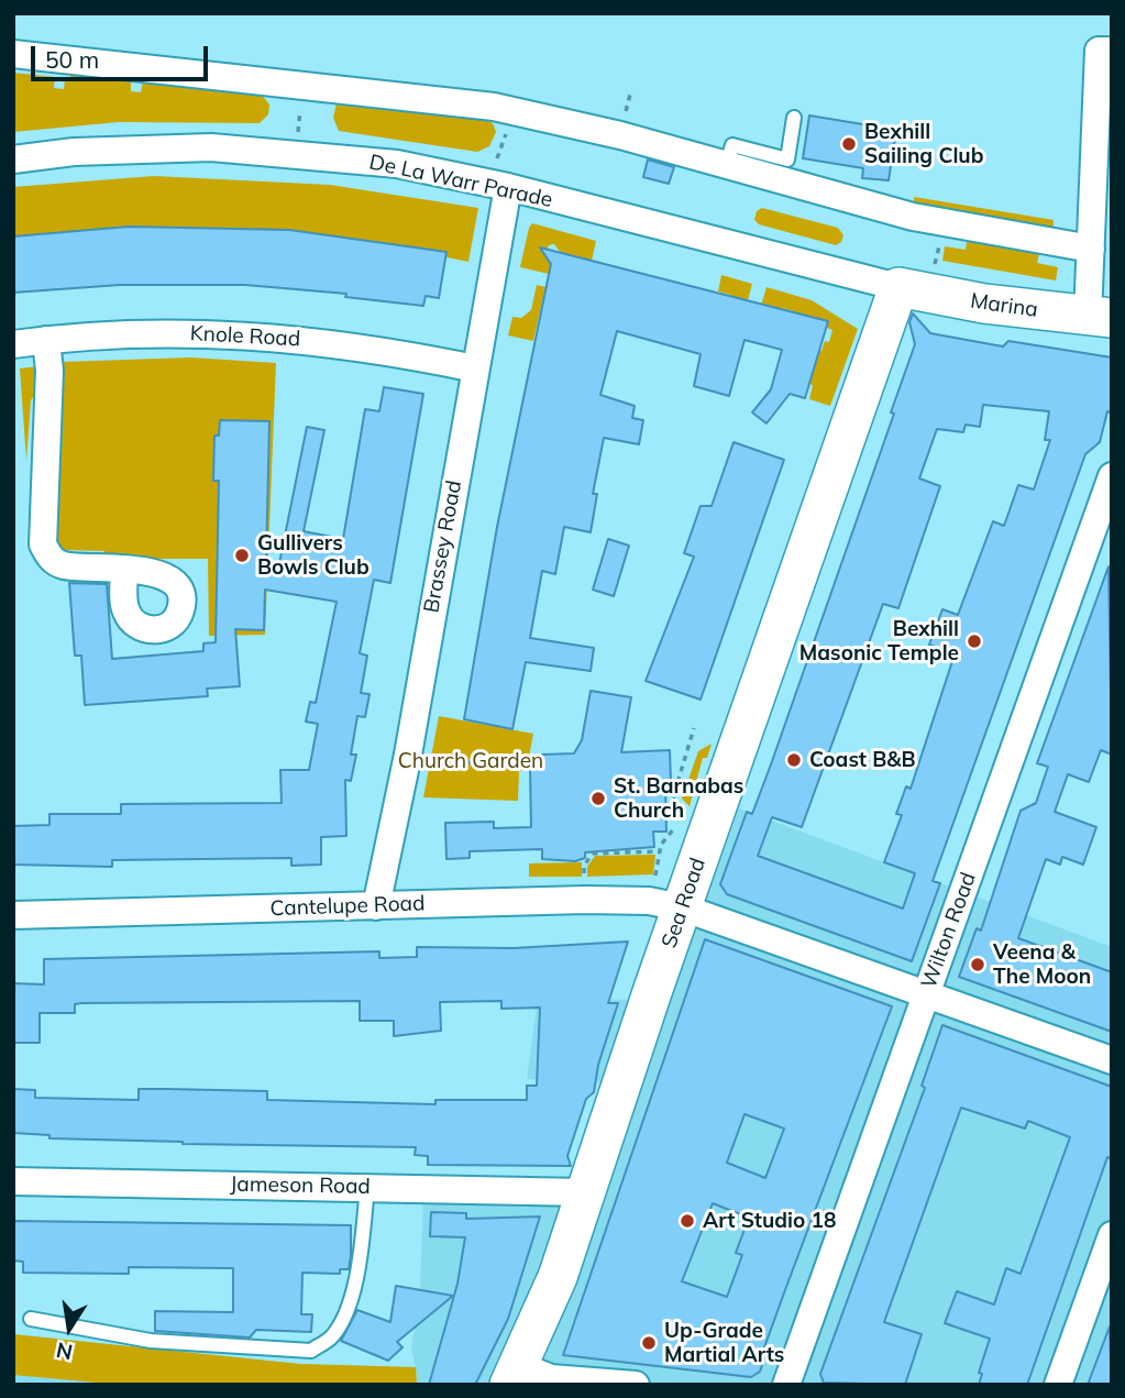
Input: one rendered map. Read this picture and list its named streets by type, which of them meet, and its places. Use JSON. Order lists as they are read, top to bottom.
{
  "streets": {
    "main road": ["Marina", "Sea Road"],
    "street": [
      "De La Warr Parade",
      "Knole Road",
      "Brassey Road",
      "Cantelupe Road",
      "Wilton Road",
      "Jameson Road"
    ]
  },
  "crossings": [
    ["De La Warr Parade", "Marina"],
    ["De La Warr Parade", "Brassey Road"],
    ["De La Warr Parade", "Sea Road"],
    ["Marina", "Sea Road"],
    ["Knole Road", "Brassey Road"],
    ["Brassey Road", "Cantelupe Road"],
    ["Sea Road", "Cantelupe Road"],
    ["Sea Road", "Jameson Road"],
    ["Cantelupe Road", "Wilton Road"]
  ],
  "parks": ["Church Garden"],
  "places": [
    "Bexhill Sailing Club",
    "Gullivers Bowls Club",
    "Bexhill Masonic Temple",
    "Coast B&B",
    "St. Barnabas Church",
    "Veena & The Moon",
    "Art Studio 18",
    "Up-Grade Martial Arts"
  ],
  "scale_bar": "50 m",
  "north": "bottom"
}
